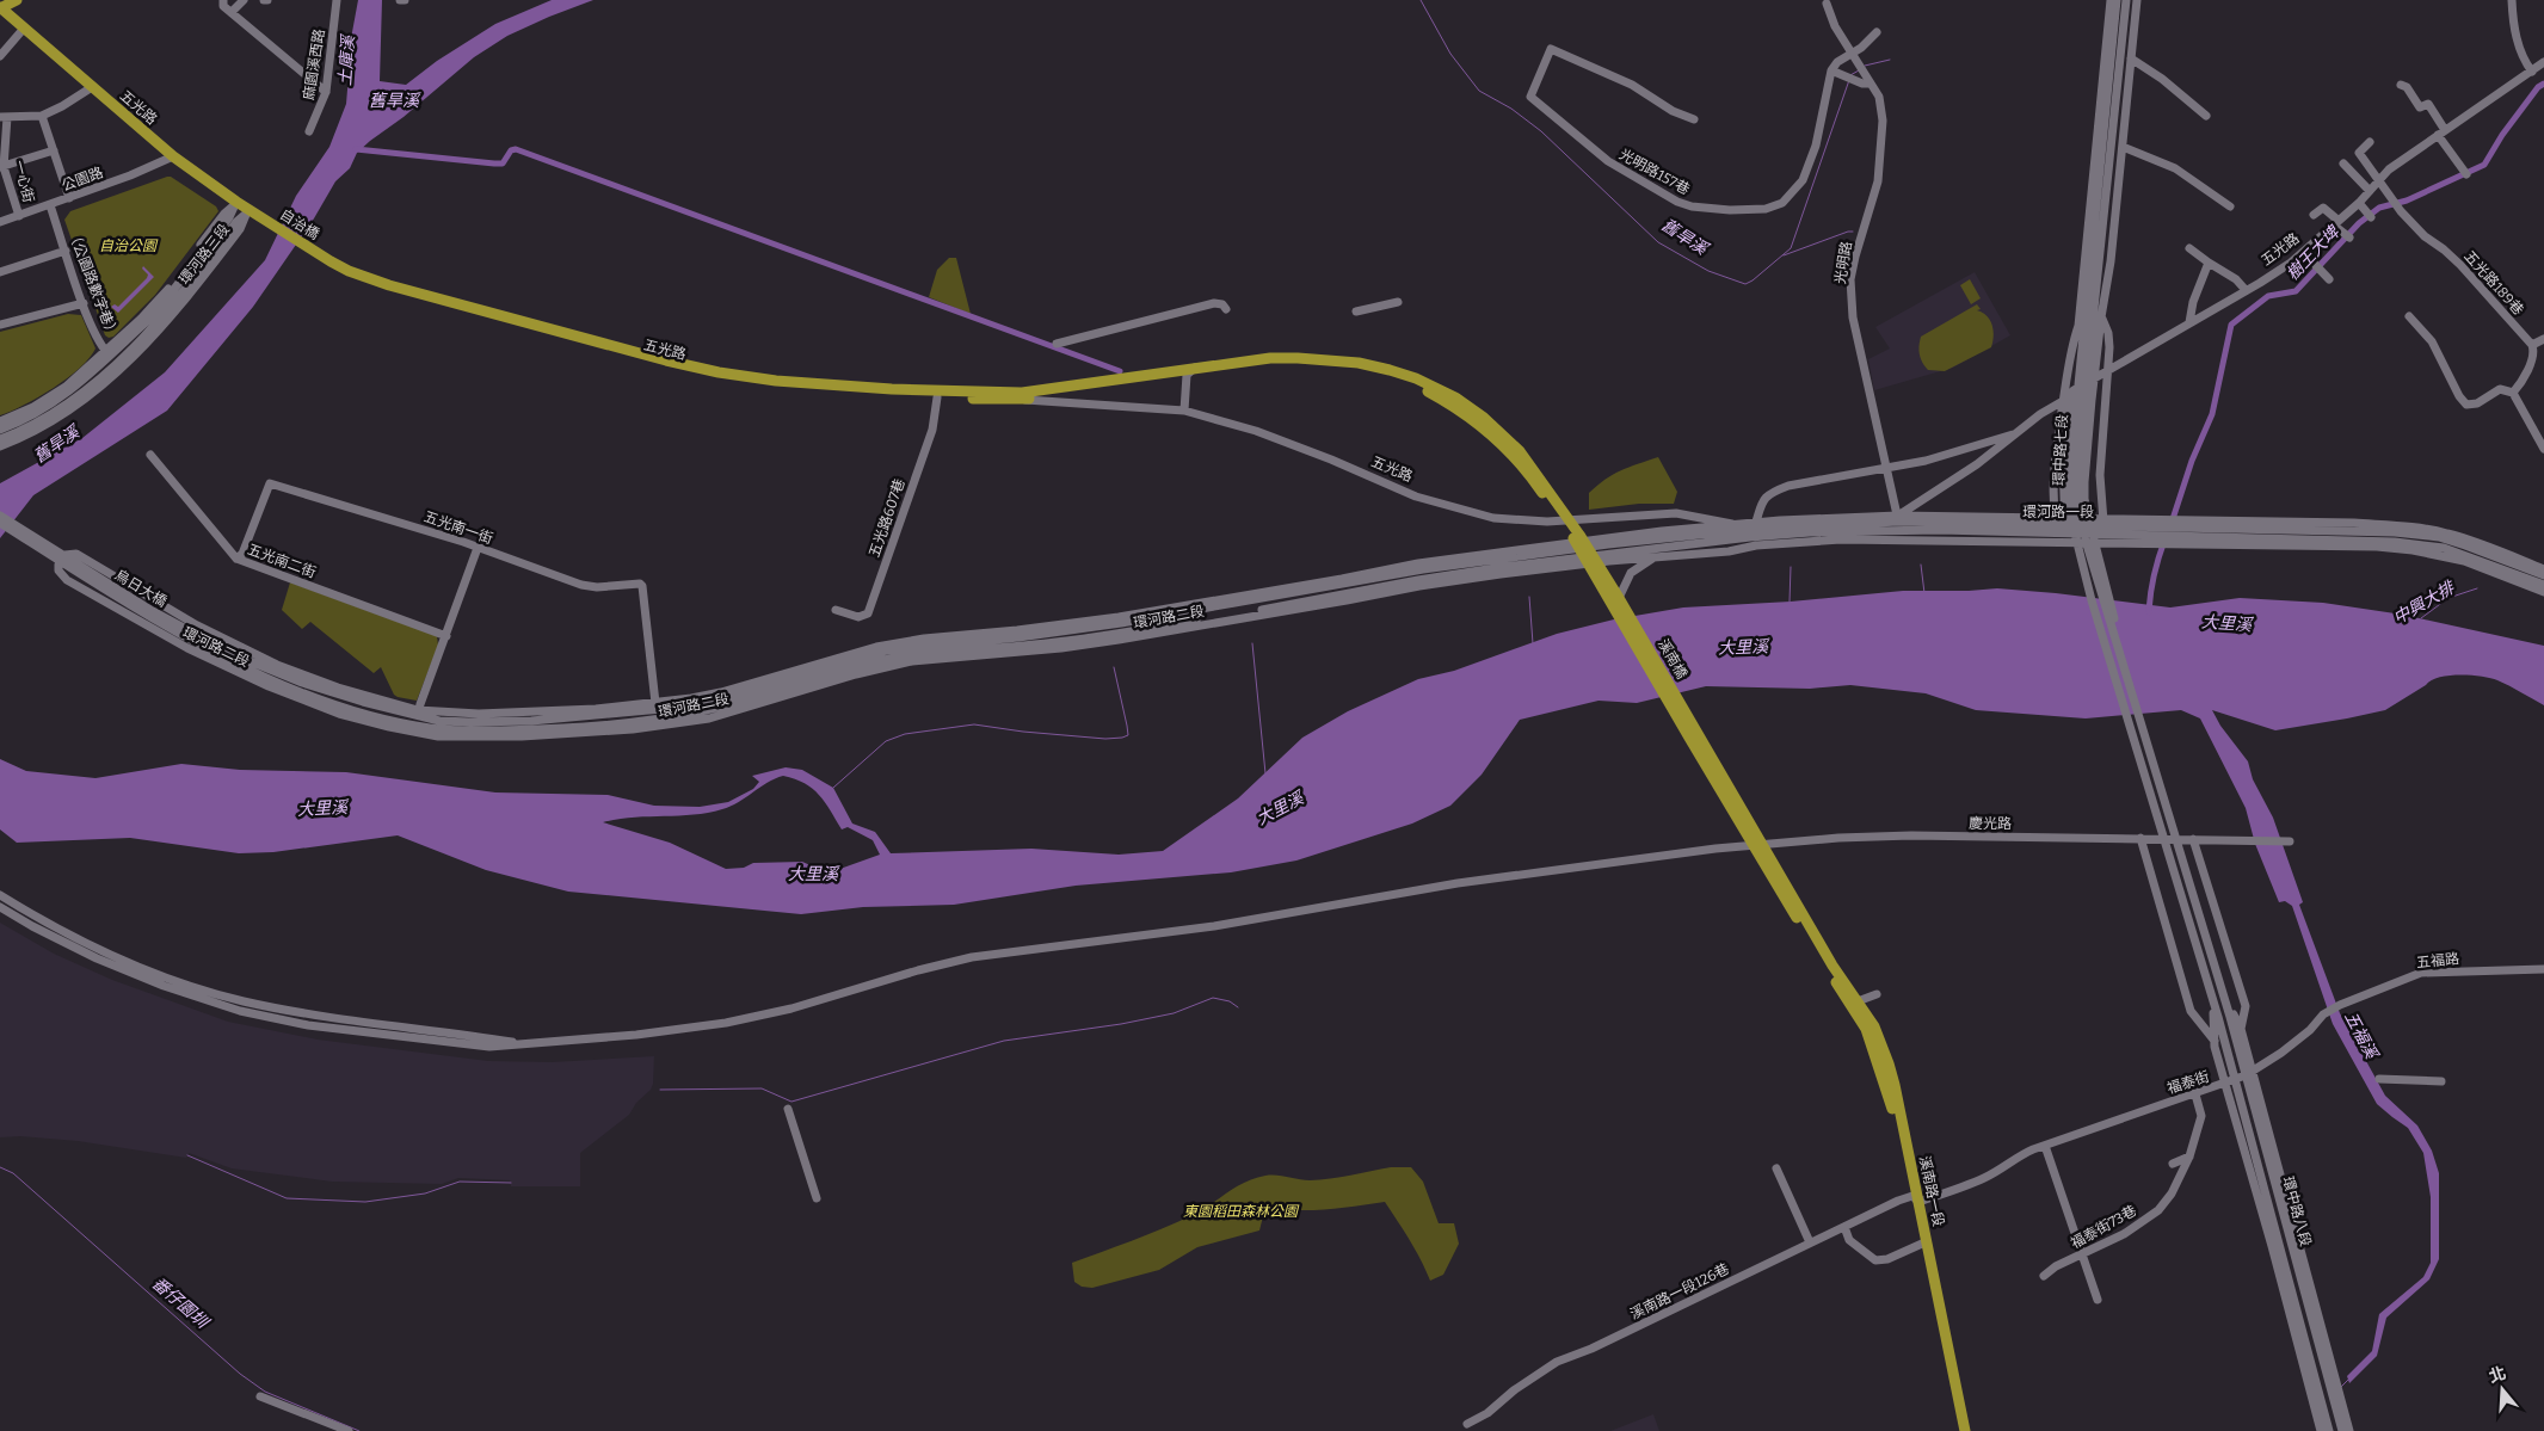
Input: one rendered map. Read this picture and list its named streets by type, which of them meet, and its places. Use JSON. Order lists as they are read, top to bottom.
{
  "streets": {
    "main road": [
      "五光路",
      "自治橋",
      "溪南橋",
      "溪南路一段"
    ],
    "street": [
      "麻園溪西路",
      "光明路157巷",
      "公園路",
      "一心街",
      "環河路三段",
      "光明路",
      "五光路189巷",
      "（公園路數字巷）",
      "環中路七段",
      "環河路一段",
      "五光路607巷",
      "五光南一街",
      "五光南二街",
      "烏日大橋",
      "環河路二段",
      "慶光路",
      "五福路",
      "福泰街",
      "環中路八段",
      "福泰街73巷",
      "溪南路一段126巷"
    ]
  },
  "crossings": [
    ["五光路", "公園路"],
    ["五光路", "自治橋"],
    ["五光路", "環河路三段"],
    ["五光路", "五光路189巷"],
    ["五光路", "環河路一段"],
    ["五光路", "五光路607巷"],
    ["五光路", "溪南橋"],
    ["公園路", "一心街"],
    ["公園路", "（公園路數字巷）"],
    ["環河路三段", "（公園路數字巷）"],
    ["光明路", "環河路一段"],
    ["環中路七段", "環河路一段"],
    ["環中路七段", "環中路八段"],
    ["環河路一段", "環河路二段"],
    ["五光南一街", "五光南二街"],
    ["五光南一街", "環河路二段"],
    ["烏日大橋", "環河路二段"],
    ["溪南橋", "溪南路一段"],
    ["慶光路", "環中路八段"],
    ["五福路", "福泰街"],
    ["福泰街", "溪南路一段"],
    ["福泰街", "環中路八段"],
    ["福泰街", "福泰街73巷"],
    ["福泰街", "溪南路一段126巷"],
    ["溪南路一段", "溪南路一段126巷"]
  ],
  "water": [
    "土庫溪",
    "舊旱溪",
    "樹王大埤",
    "中興大排",
    "大里溪",
    "五福溪",
    "番仔園圳"
  ],
  "parks": ["自治公園", "東園稻田森林公園"],
  "north": "top"
}
